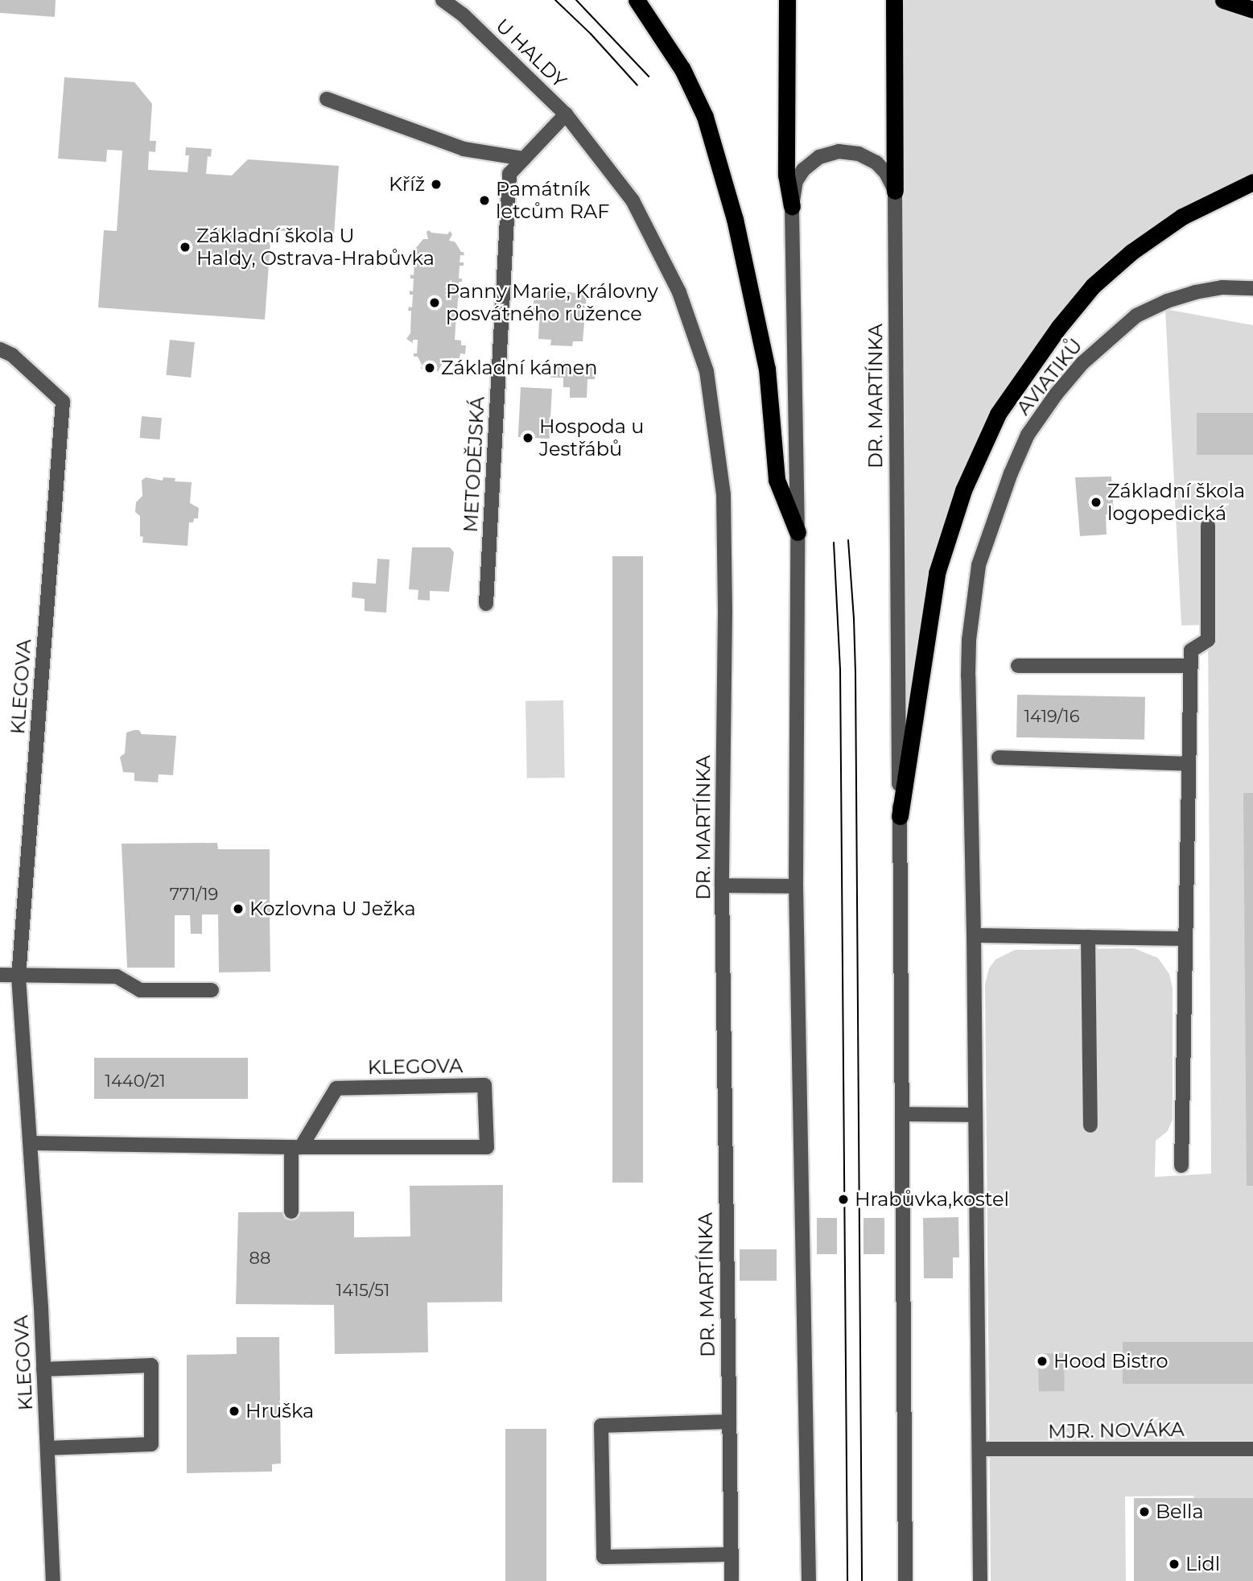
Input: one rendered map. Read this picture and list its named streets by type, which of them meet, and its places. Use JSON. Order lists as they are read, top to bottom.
{
  "streets": {
    "street": [
      "U HALDY",
      "AVIATIKŮ",
      "DR. MARTÍNKA",
      "METODĚJSKÁ",
      "KLEGOVA",
      "MJR. NOVÁKA"
    ]
  },
  "crossings": [
    ["U HALDY", "DR. MARTÍNKA"],
    ["U HALDY", "METODĚJSKÁ"],
    ["AVIATIKŮ", "MJR. NOVÁKA"],
    ["DR. MARTÍNKA", "METODĚJSKÁ"]
  ],
  "places": [
    "Kříž",
    "Památník letcům RAF",
    "Základní škola U Haldy, Ostrava-Hrabůvka",
    "Panny Marie, Královny posvátného růžence",
    "Základní kámen",
    "Hospoda u Jestřábů",
    "Základní škola logopedická",
    "Kozlovna U Ježka",
    "Hrabůvka,kostel",
    "Hood Bistro",
    "Hruška",
    "Bella",
    "Lidl"
  ],
  "house_numbers": [
    "1419/16",
    "771/19",
    "1440/21",
    "88",
    "1415/51"
  ]
}
